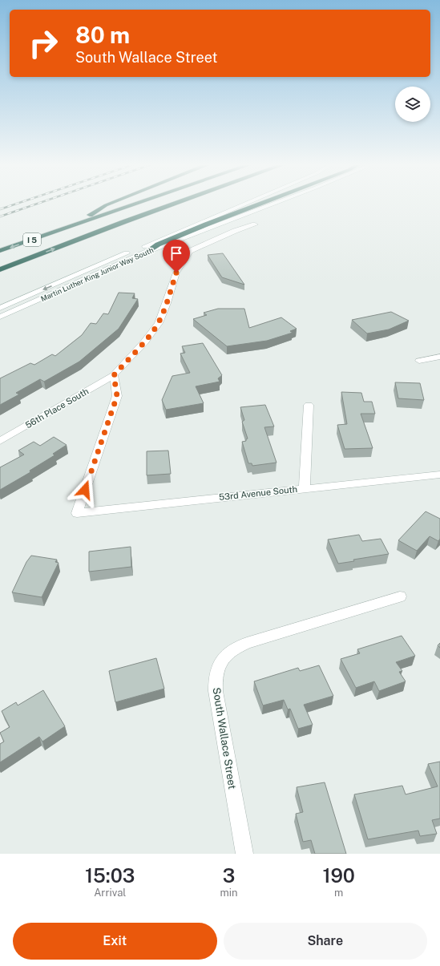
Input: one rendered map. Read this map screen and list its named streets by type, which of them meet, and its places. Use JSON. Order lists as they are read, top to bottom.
{
  "streets": {
    "highway": ["I 5"],
    "main road": [
      "Martin Luther King Junior Way South",
      "56th Place South",
      "53rd Avenue South",
      "South Wallace Street"
    ]
  },
  "crossings": [
    ["56th Place South", "53rd Avenue South"]
  ],
  "page": {
    "turn": ["80 m", "South Wallace Street"],
    "eta": [
      "15:03",
      "Arrival",
      "3",
      "min",
      "190",
      "m"
    ],
    "buttons": ["Exit", "Share"]
  }
}
